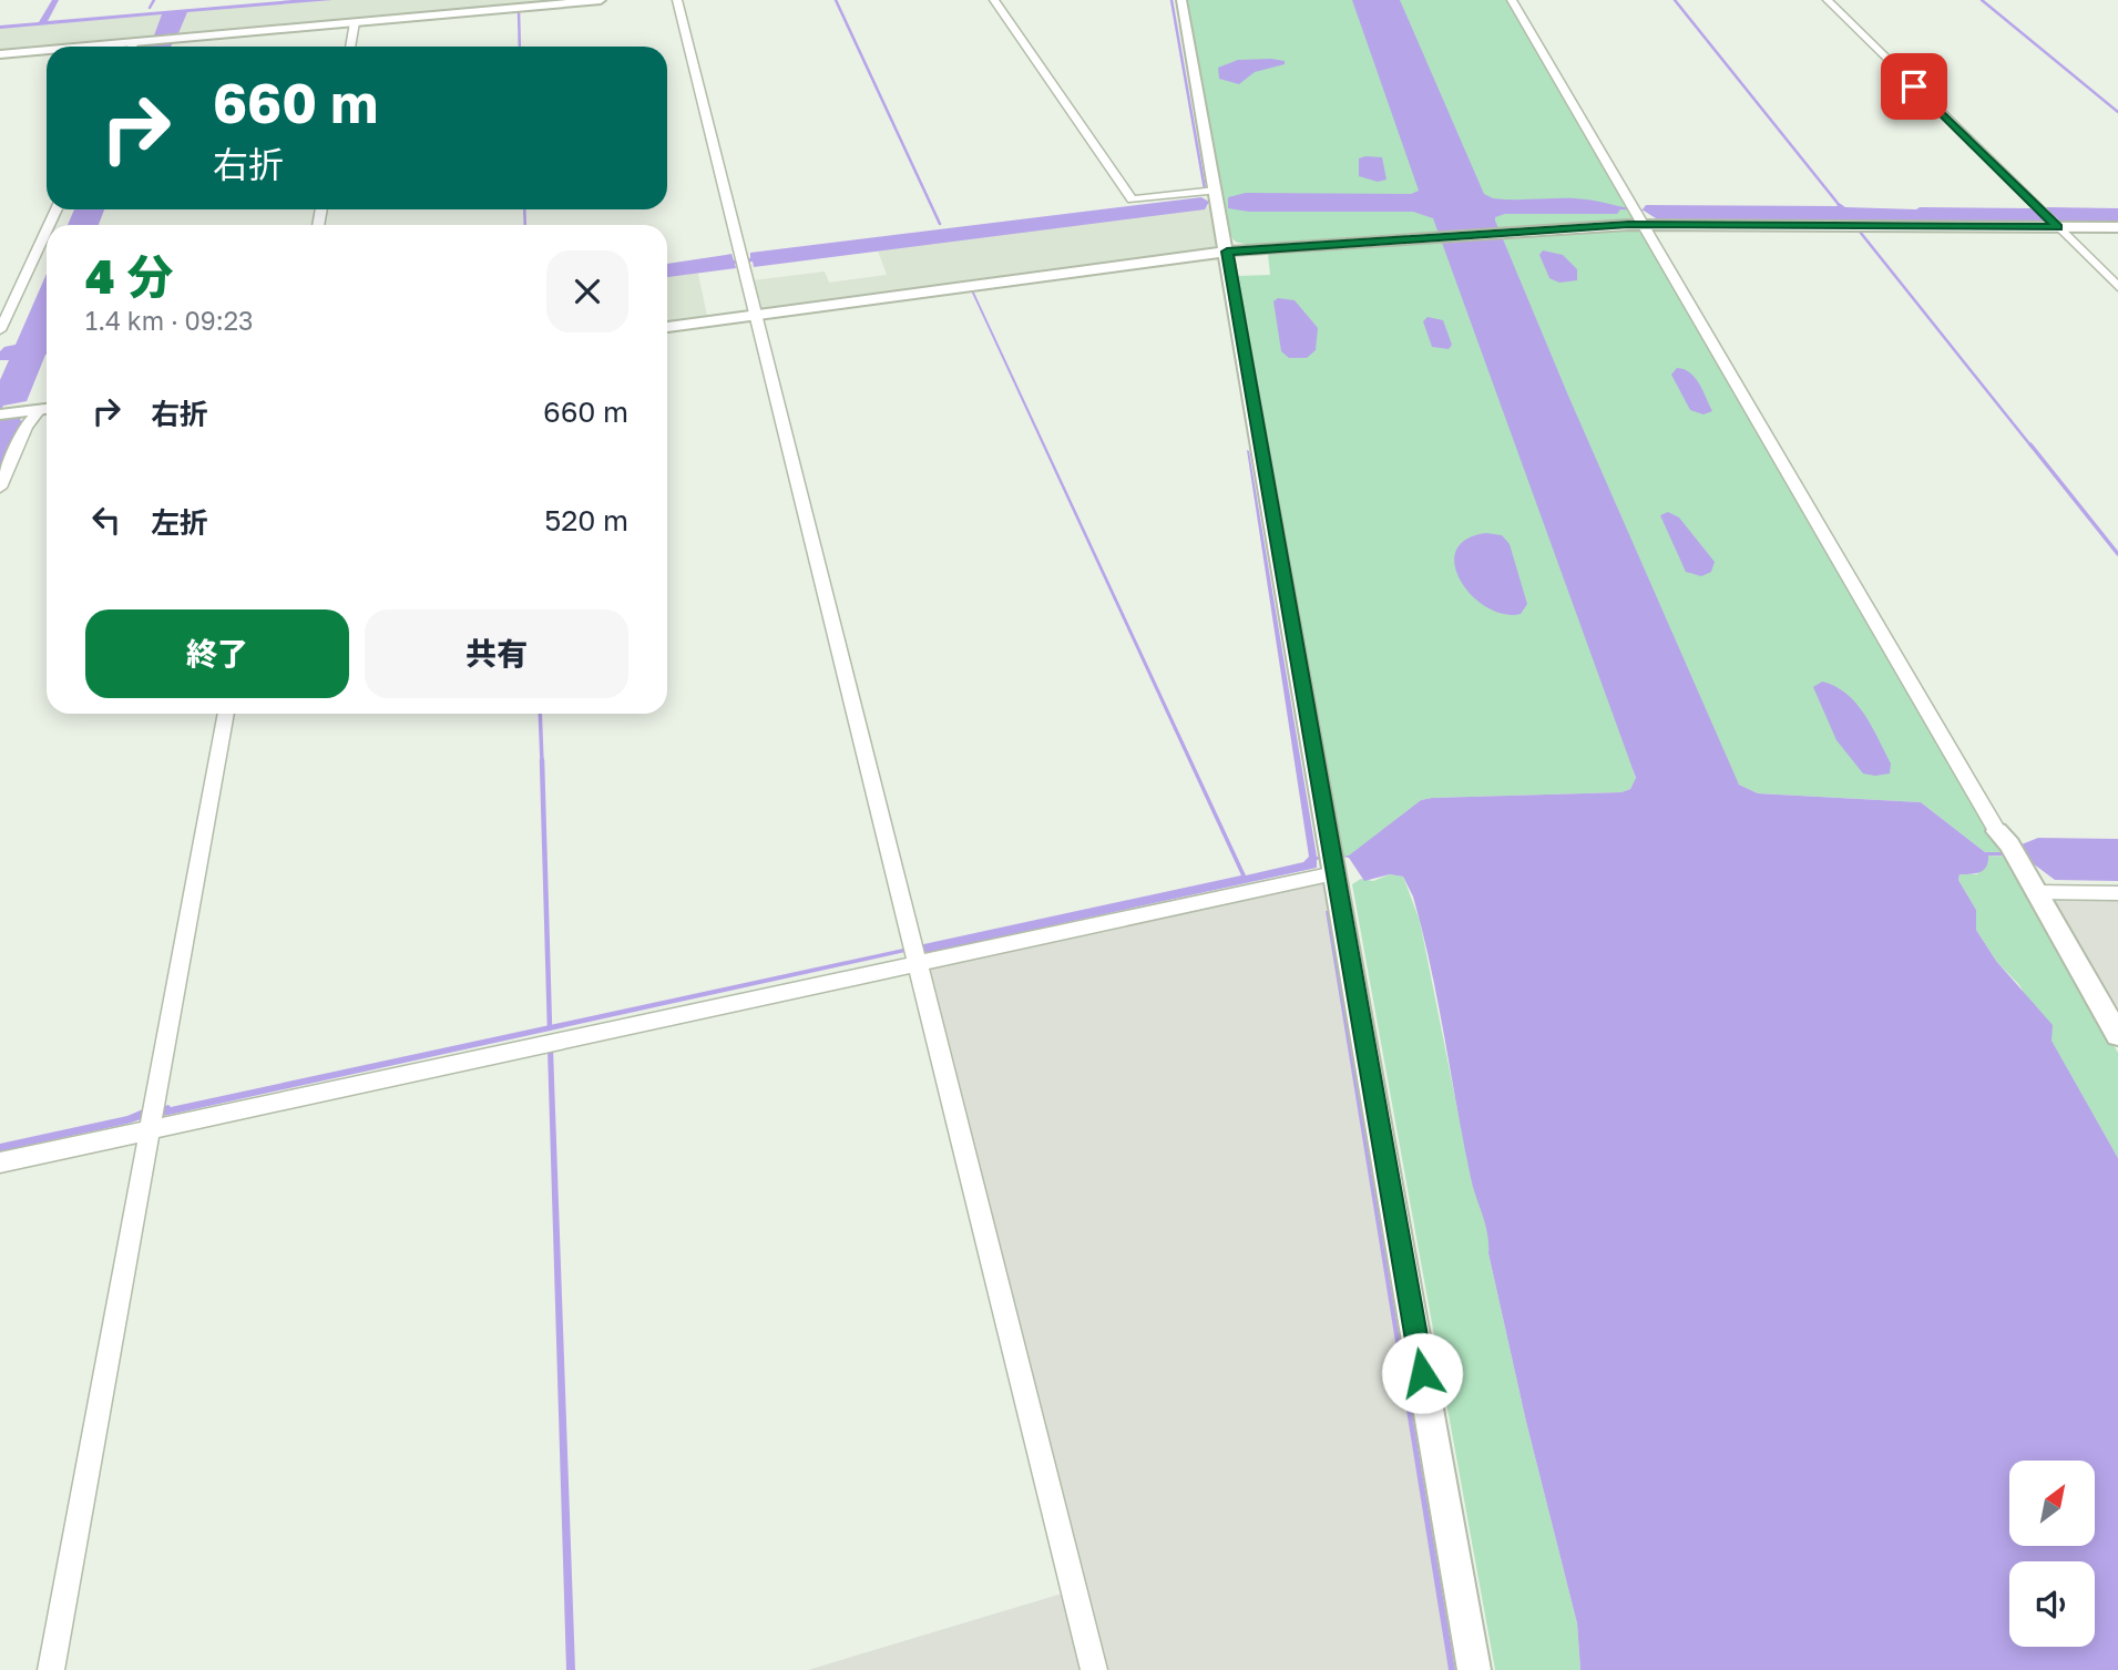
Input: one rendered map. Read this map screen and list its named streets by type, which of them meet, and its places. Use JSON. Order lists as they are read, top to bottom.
{
  "north": "top right",
  "page": {
    "turn": ["660 m", "右折"],
    "heading": ["4 分", "1.4 km · 09:23"],
    "list": [
      {
        "name": "右折",
        "value": "660 m"
      },
      {
        "name": "左折",
        "value": "520 m"
      }
    ],
    "buttons": ["終了", "共有"]
  }
}
